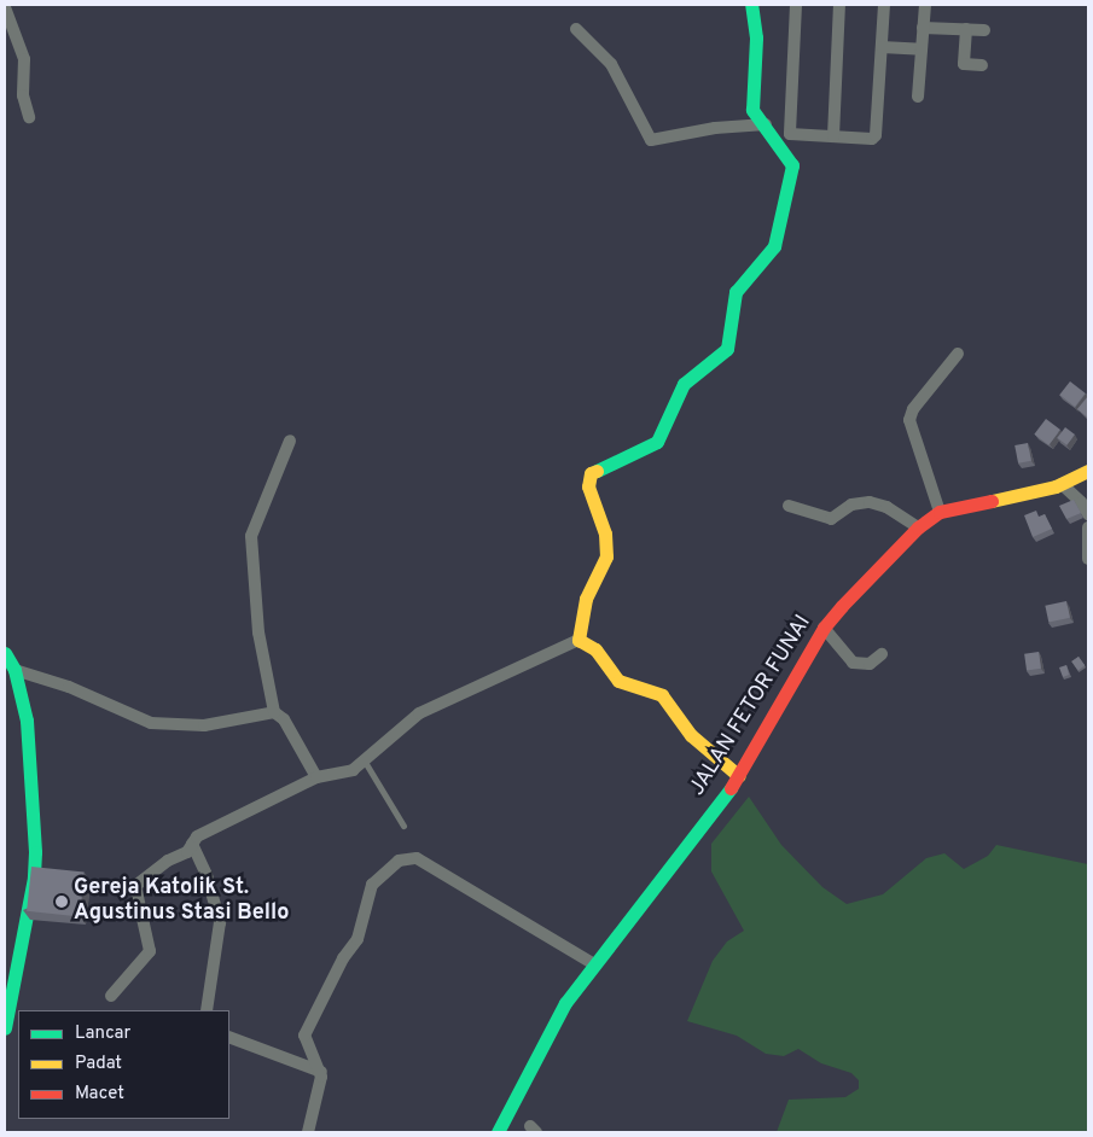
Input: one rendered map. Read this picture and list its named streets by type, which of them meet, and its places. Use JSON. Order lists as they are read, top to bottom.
{
  "streets": {
    "street": ["JALAN FETOR FUNAI"]
  },
  "places": ["Gereja Katolik St. Agustinus Stasi Bello"],
  "legend": ["Lancar", "Padat", "Macet"]
}
